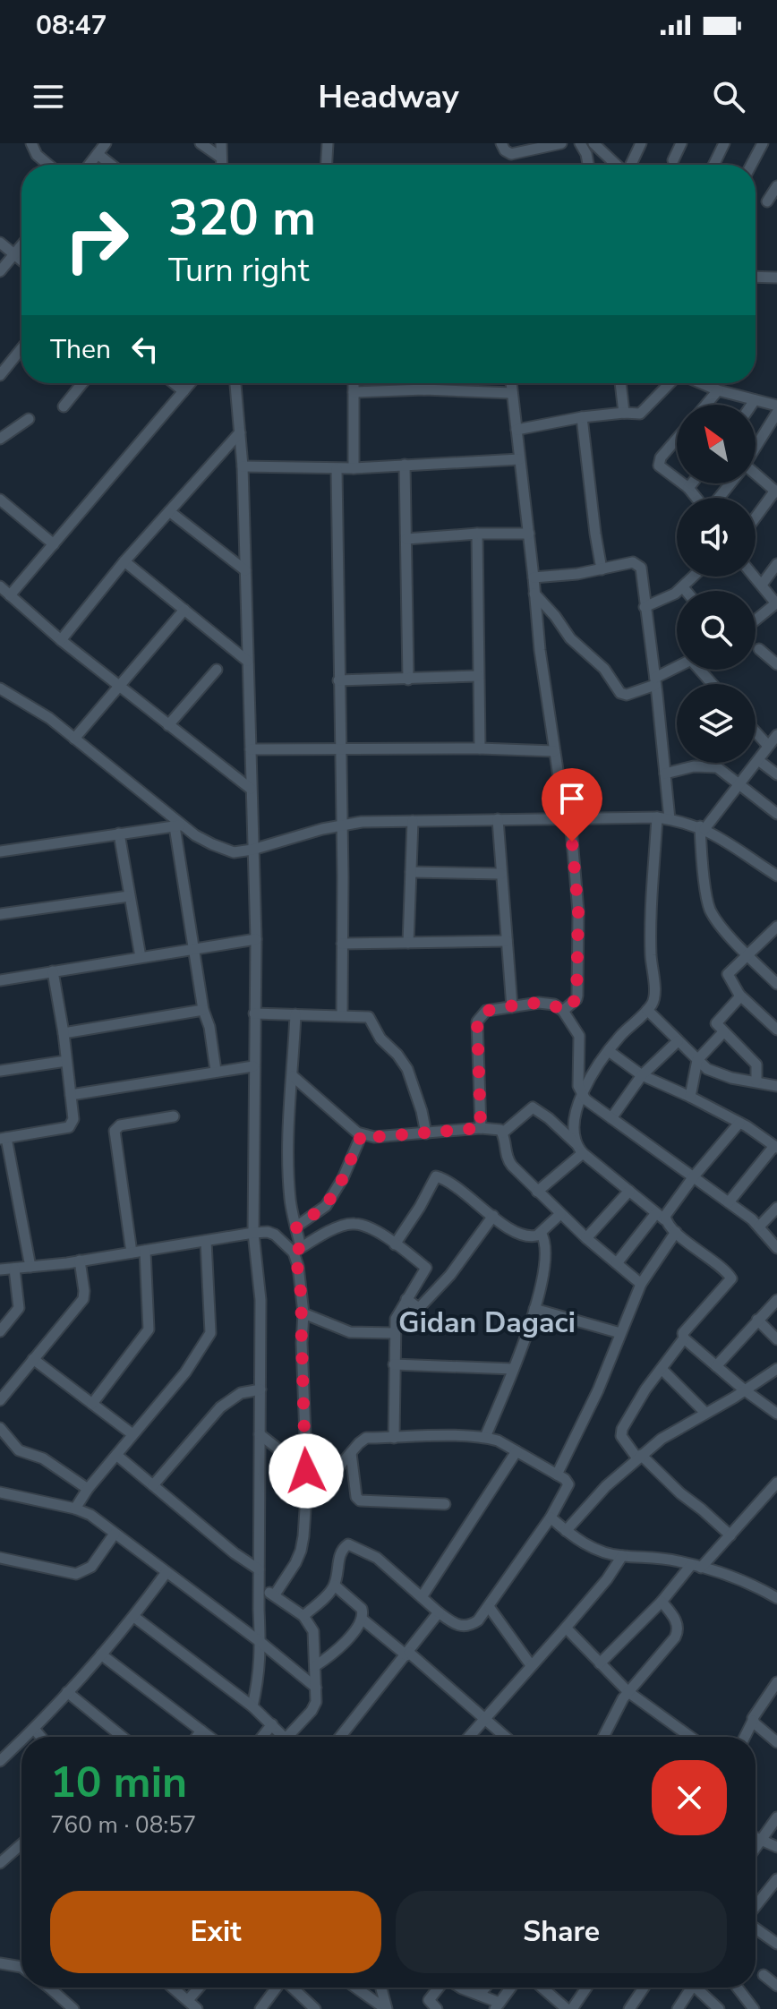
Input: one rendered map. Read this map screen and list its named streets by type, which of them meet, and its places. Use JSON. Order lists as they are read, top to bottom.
{
  "districts": ["Gidan Dagaci"],
  "north": "top left",
  "page": {
    "status": "08:47",
    "header": "Headway",
    "turn": ["320 m", "Turn right"],
    "then": "Then",
    "heading": ["10 min", "760 m · 08:57"],
    "buttons": ["Exit", "Share"]
  }
}
